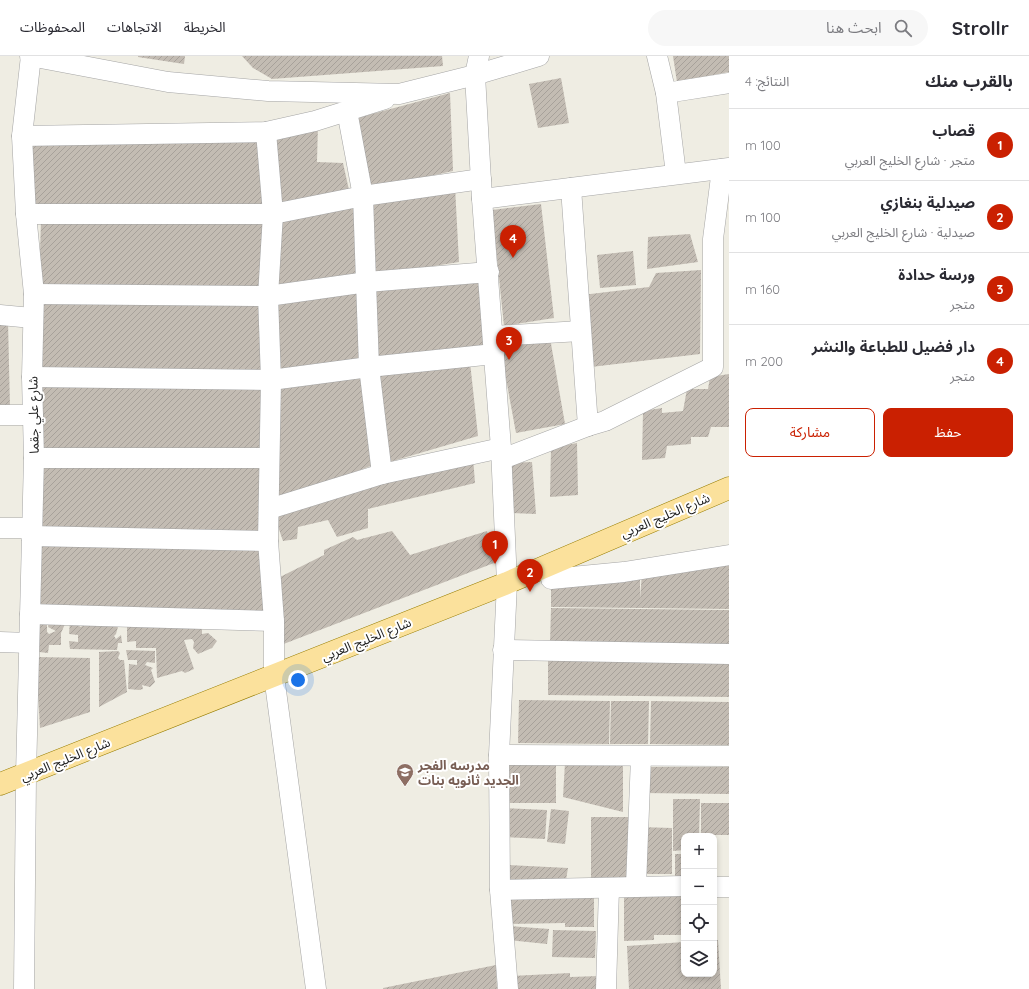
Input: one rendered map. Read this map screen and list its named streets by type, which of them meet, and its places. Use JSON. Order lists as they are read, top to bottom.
{
  "streets": {
    "main road": ["شارع الخليج العربي"],
    "street": ["شارع علي جقما"]
  },
  "crossings": [
    ["شارع علي جقما", "شارع الخليج العربي"]
  ],
  "places": {
    "school or university": ["مدرسه الفجر الجديد ثانويه بنات"]
  },
  "page": {
    "header": "Strollr",
    "search": "ابحث هنا",
    "nav": ["الخريطة", "الاتجاهات", "المحفوظات"],
    "heading": ["بالقرب منك", "النتائج: 4"],
    "list": [
      {
        "mark": "1",
        "name": "قصاب",
        "note": "متجر · شارع الخليج العربي",
        "value": "100 m"
      },
      {
        "mark": "2",
        "name": "صيدلية بنغازي",
        "note": "صيدلية · شارع الخليج العربي",
        "value": "100 m"
      },
      {
        "mark": "3",
        "name": "ورسة حدادة",
        "note": "متجر",
        "value": "160 m"
      },
      {
        "mark": "4",
        "name": "دار فضيل للطباعة والنشر",
        "note": "متجر",
        "value": "200 m"
      }
    ],
    "pins": [
      "4",
      "3",
      "1",
      "2"
    ],
    "buttons": ["حفظ", "مشاركة"],
    "map_buttons": ["+", "−"]
  }
}
